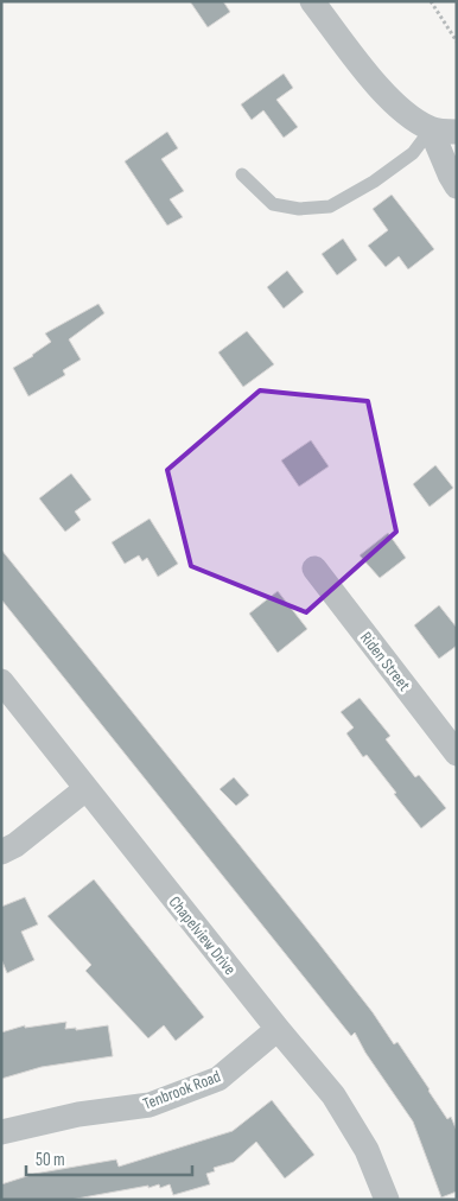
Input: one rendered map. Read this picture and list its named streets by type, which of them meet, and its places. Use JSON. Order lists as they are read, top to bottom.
{
  "streets": {
    "street": ["Riden Street", "Chapelview Drive", "Tenbrook Road"]
  },
  "crossings": [
    ["Chapelview Drive", "Tenbrook Road"]
  ],
  "scale_bar": "50 m"
}
